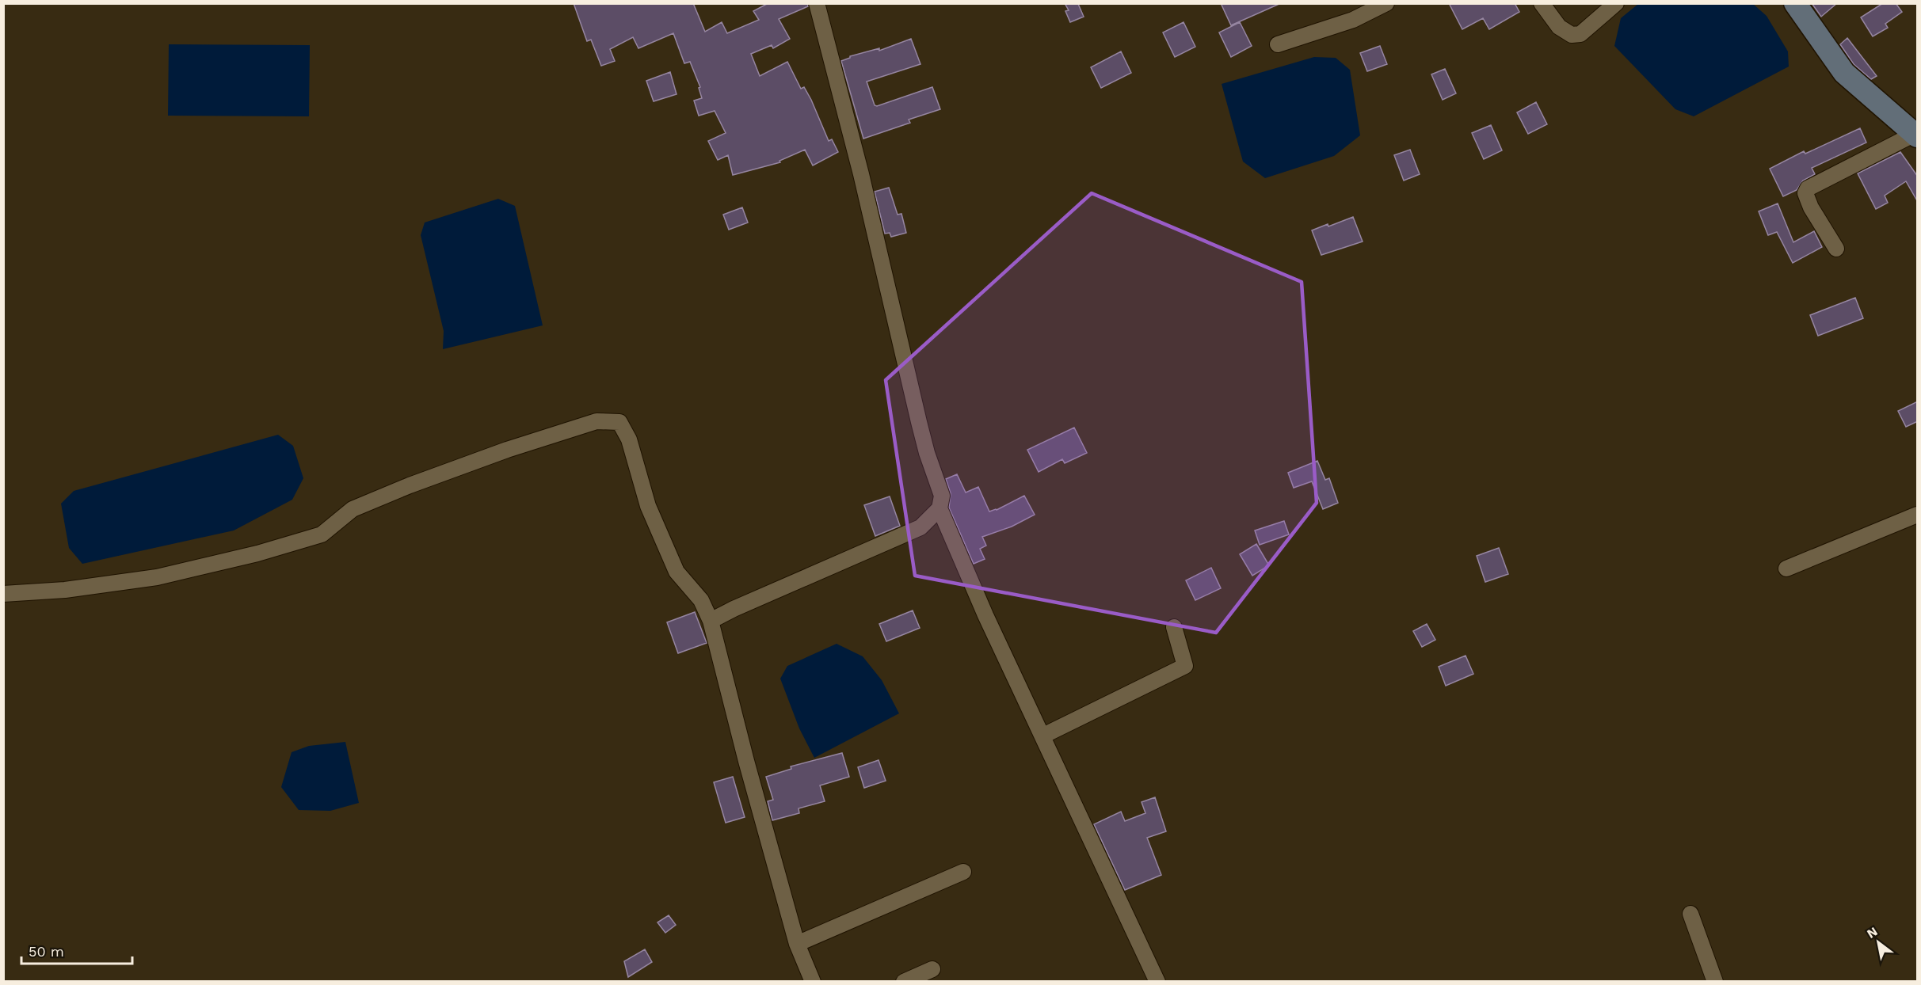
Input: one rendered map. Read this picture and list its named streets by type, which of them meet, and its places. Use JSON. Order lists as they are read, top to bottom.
{
  "scale_bar": "50 m",
  "north": "top left"
}
